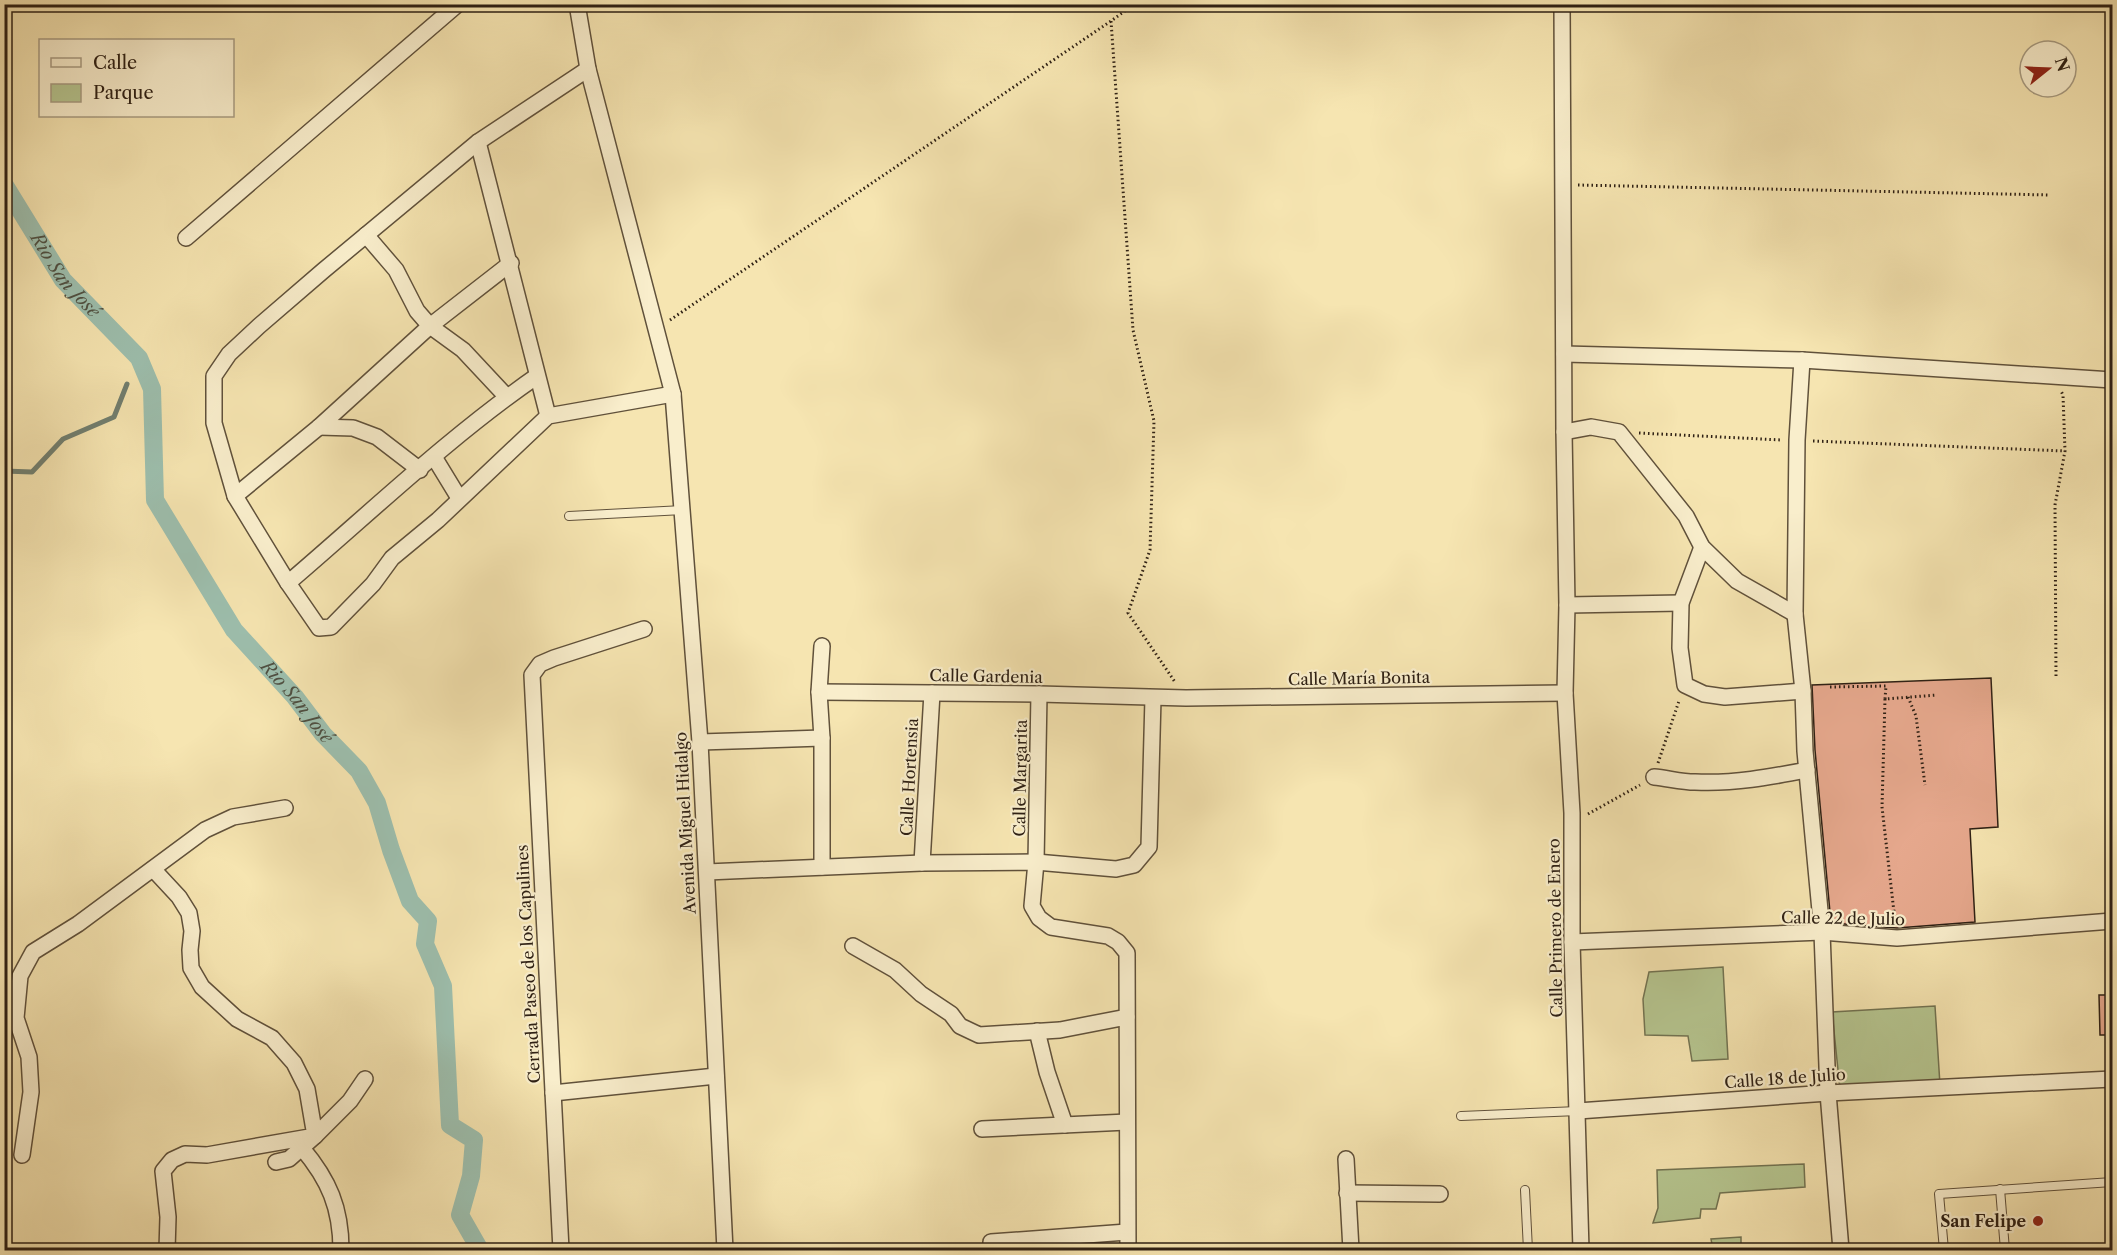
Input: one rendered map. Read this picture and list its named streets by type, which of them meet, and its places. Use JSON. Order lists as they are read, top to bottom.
{
  "streets": {
    "street": [
      "Calle Gardenia",
      "Calle María Bonita",
      "Calle Hortensia",
      "Calle Margarita",
      "Avenida Miguel Hidalgo",
      "Calle 22 de Julio",
      "Calle Primero de Enero",
      "Cerrada Paseo de los Capulines",
      "Calle 18 de Julio"
    ]
  },
  "crossings": [
    ["Calle Gardenia", "Calle María Bonita"],
    ["Calle Gardenia", "Calle Hortensia"],
    ["Calle Gardenia", "Calle Margarita"],
    ["Calle María Bonita", "Calle Primero de Enero"],
    ["Calle 22 de Julio", "Calle Primero de Enero"],
    ["Calle Primero de Enero", "Calle 18 de Julio"]
  ],
  "water": ["Rio San José"],
  "places": ["San Felipe"],
  "legend": ["Calle", "Parque"],
  "north": "right"
}
